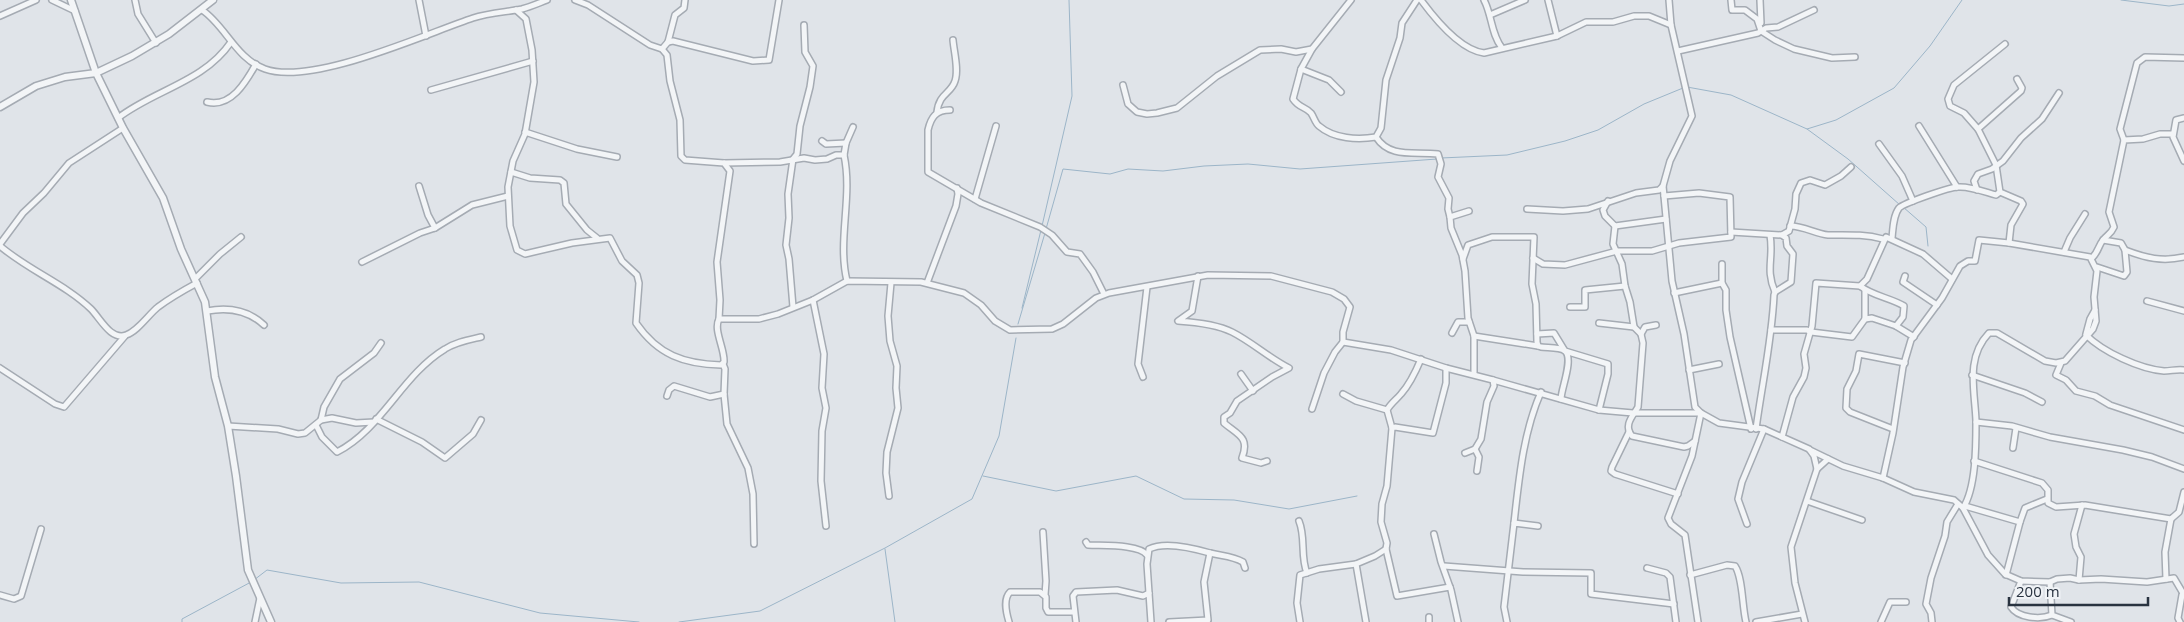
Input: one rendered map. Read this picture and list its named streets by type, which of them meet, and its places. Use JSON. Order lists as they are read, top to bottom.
{
  "scale_bar": "200 m"
}
